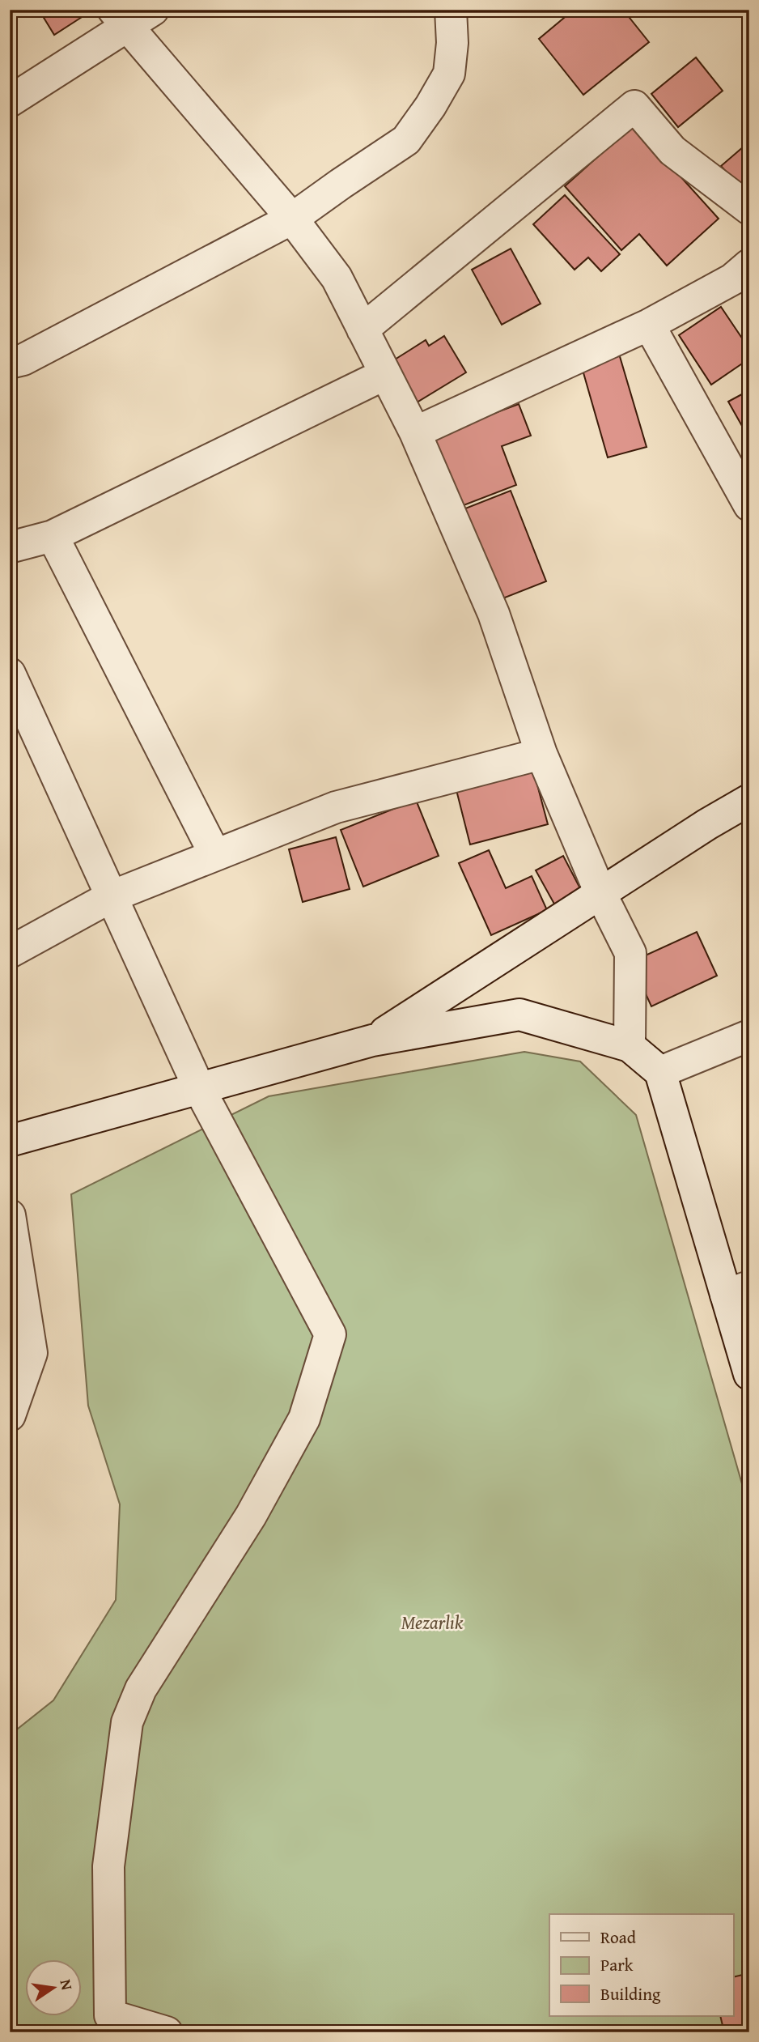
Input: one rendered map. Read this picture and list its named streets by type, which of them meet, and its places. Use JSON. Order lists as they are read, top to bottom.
{
  "parks": ["Mezarlık"],
  "legend": ["Road", "Park", "Building"],
  "north": "right"
}
